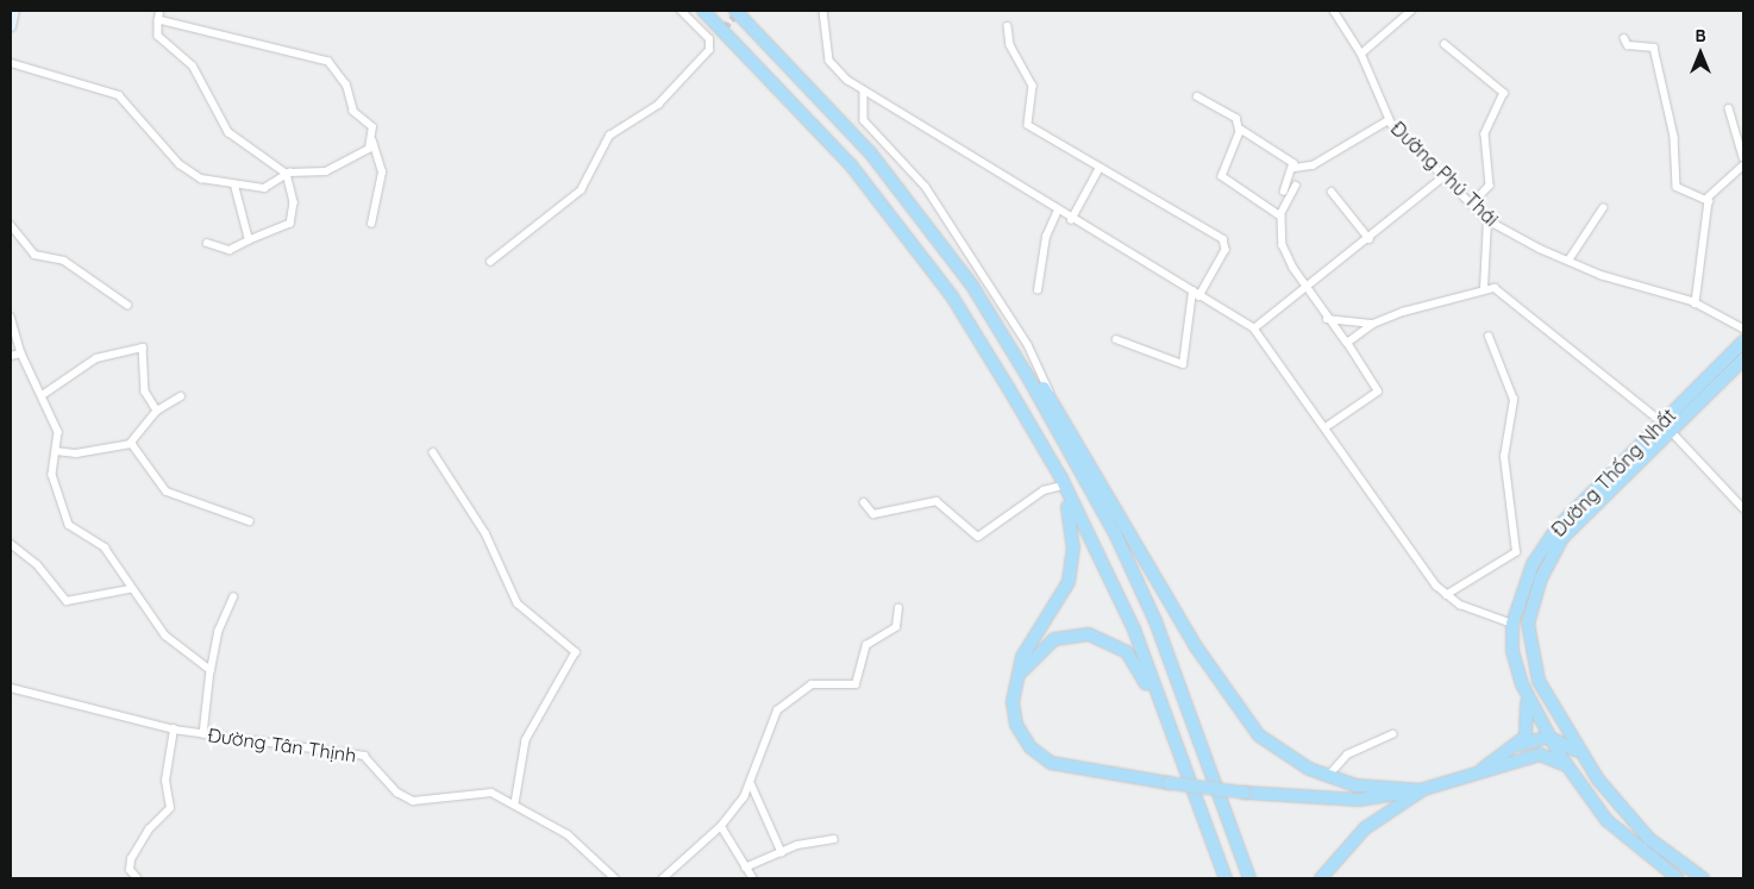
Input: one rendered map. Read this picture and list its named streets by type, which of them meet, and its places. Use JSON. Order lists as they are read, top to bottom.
{
  "streets": {
    "highway": ["Đường Thống Nhất"],
    "street": ["Đường Phú Thái", "Đường Tân Thịnh"]
  },
  "north": "top"
}
